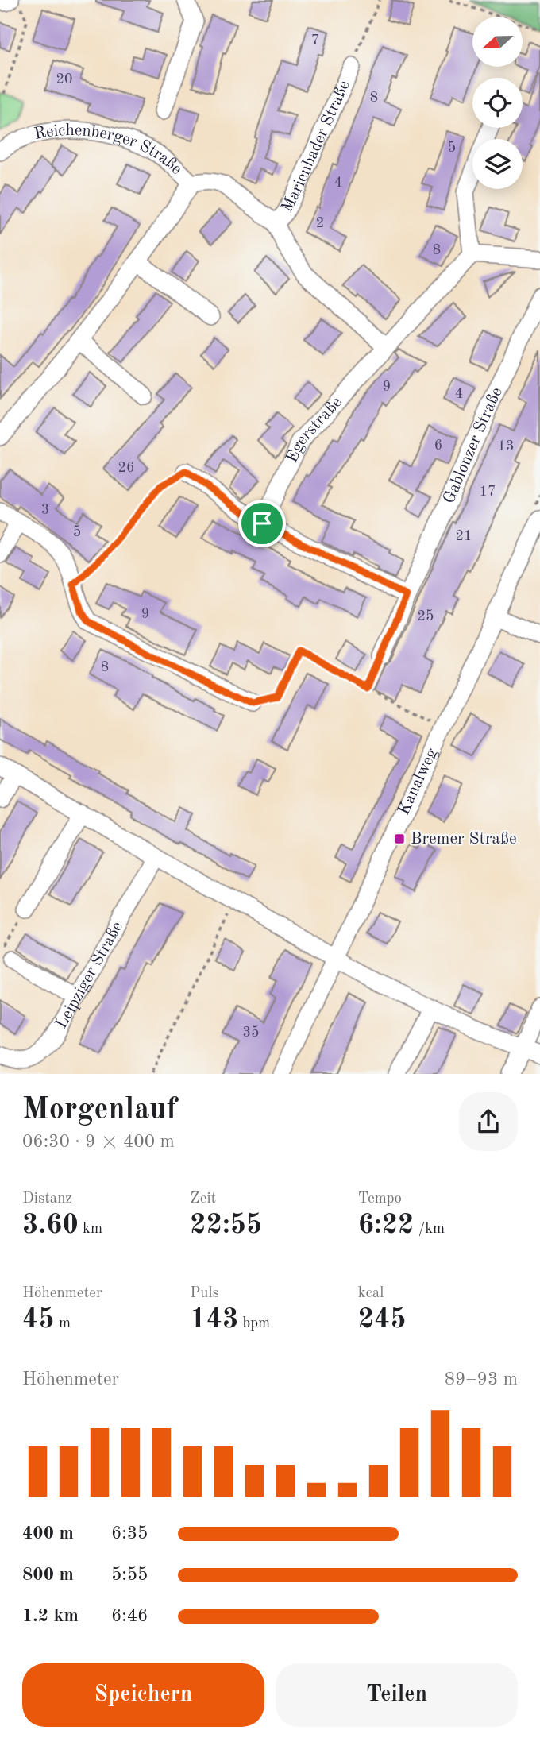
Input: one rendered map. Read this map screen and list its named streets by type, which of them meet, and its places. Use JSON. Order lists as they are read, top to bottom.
{
  "streets": {
    "street": [
      "Marienbader Straße",
      "Reichenberger Straße",
      "Egerstraße",
      "Gablonzer Straße",
      "Kanalweg",
      "Leipziger Straße"
    ]
  },
  "crossings": [
    ["Marienbader Straße", "Reichenberger Straße"],
    ["Reichenberger Straße", "Egerstraße"]
  ],
  "places": {
    "transit": ["Bremer Straße"]
  },
  "house_numbers": [
    "7",
    "20",
    "8",
    "5",
    "4",
    "2",
    "8",
    "9",
    "4",
    "6",
    "13",
    "26",
    "17",
    "3",
    "5",
    "21",
    "9",
    "25",
    "8",
    "35"
  ],
  "north": "left",
  "page": {
    "heading": ["Morgenlauf", "06:30 · 9 × 400 m"],
    "stats": [
      ["Distanz", "3.60 km"],
      ["Zeit", "22:55"],
      ["Tempo", "6:22 /km"],
      ["Höhenmeter", "45 m"],
      ["Puls", "143 bpm"],
      ["kcal", "245"]
    ],
    "chart": ["Höhenmeter", "89–93 m"],
    "list": [
      {
        "name": "400 m",
        "note": "6:35"
      },
      {
        "name": "800 m",
        "note": "5:55"
      },
      {
        "name": "1.2 km",
        "note": "6:46"
      }
    ],
    "buttons": ["Speichern", "Teilen"]
  }
}
